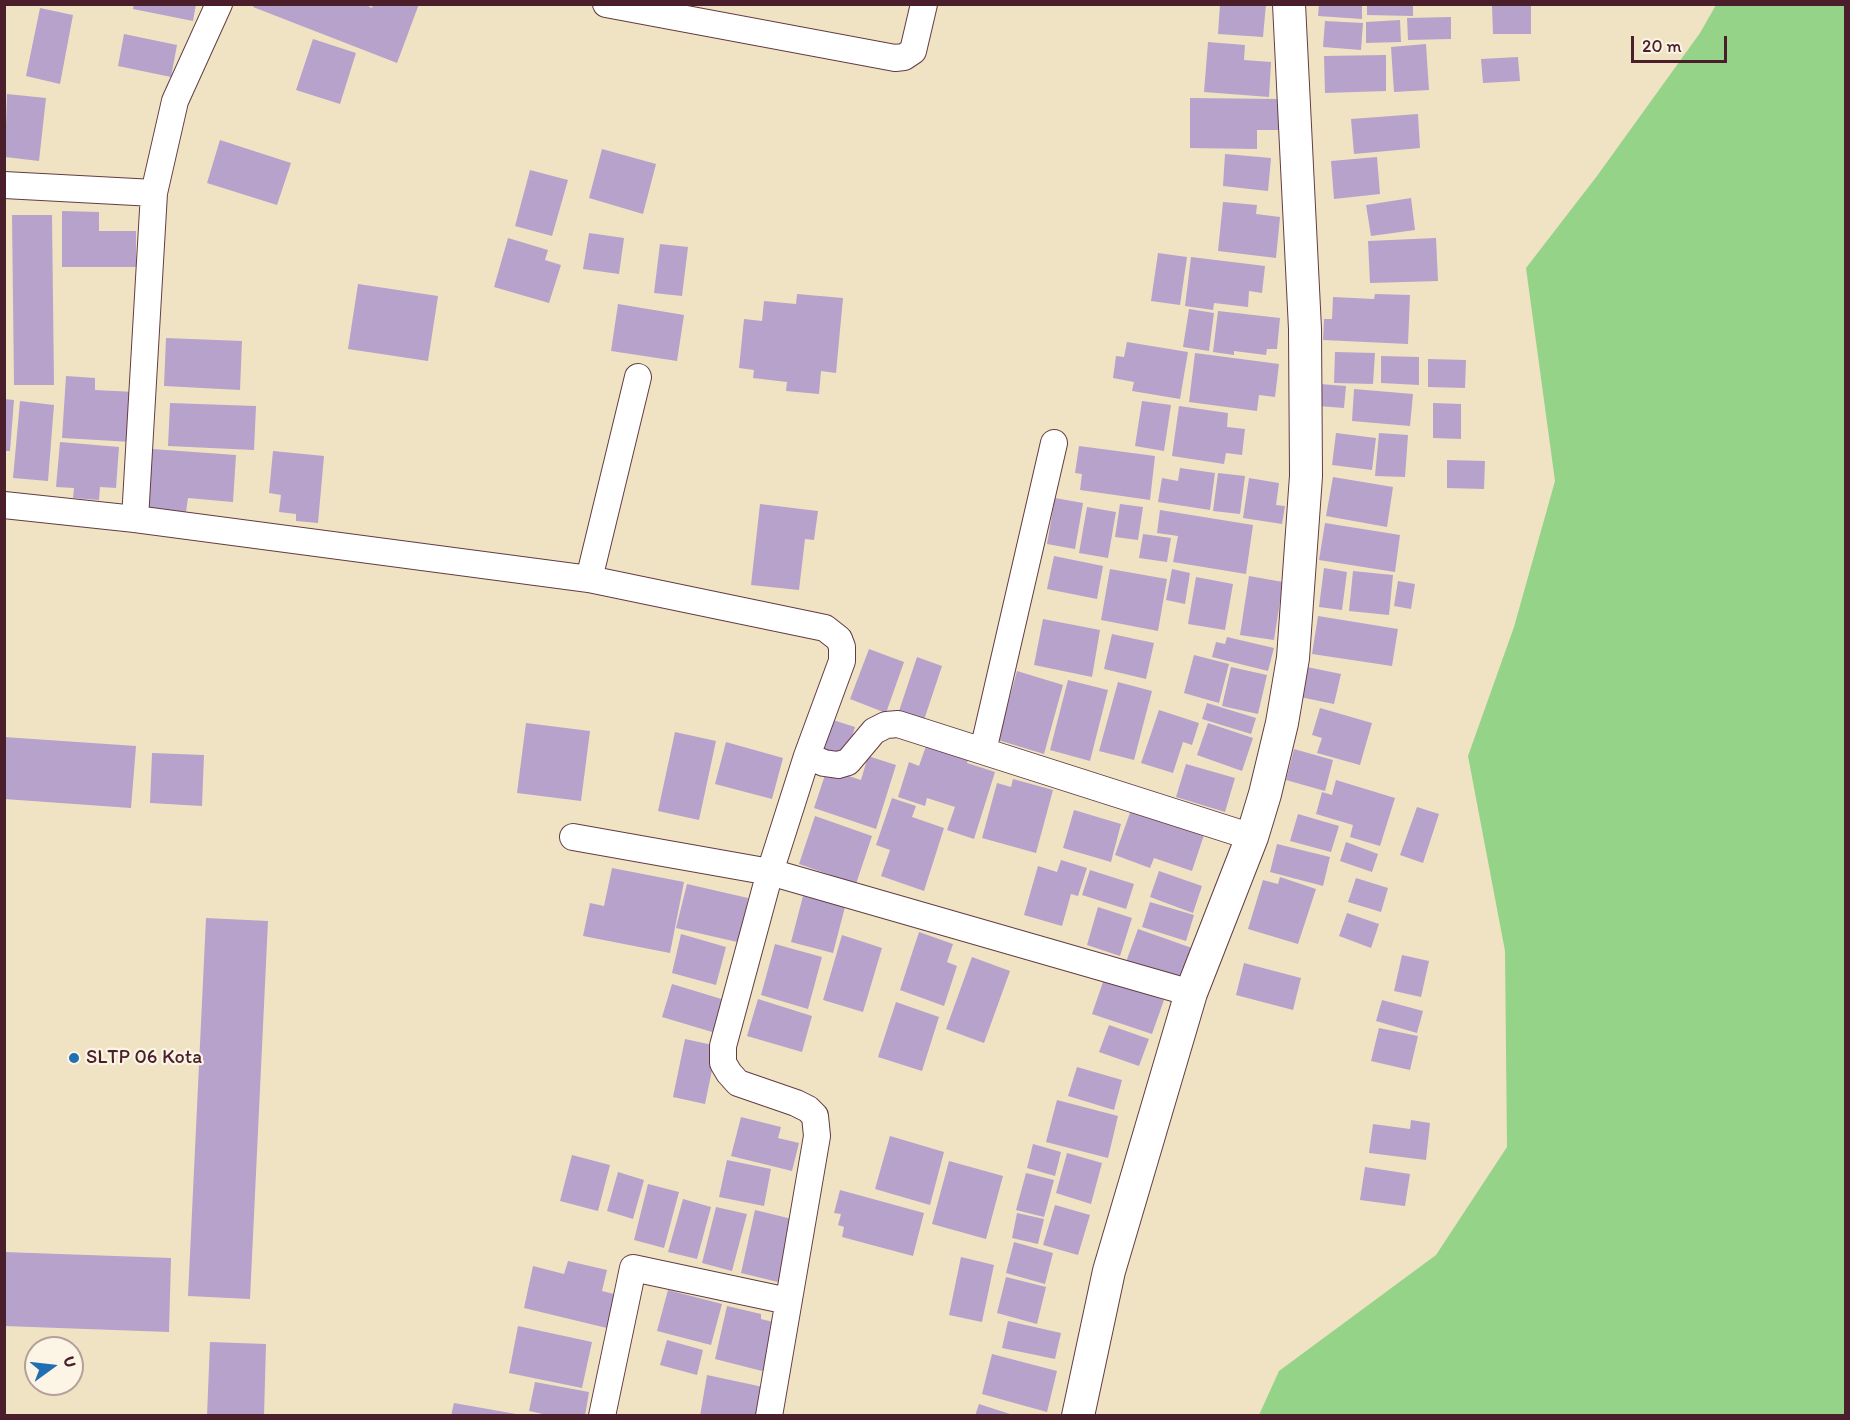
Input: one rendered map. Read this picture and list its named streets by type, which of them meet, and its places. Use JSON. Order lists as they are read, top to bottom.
{
  "places": ["SLTP 06 Kota"],
  "scale_bar": "20 m",
  "north": "right"
}
